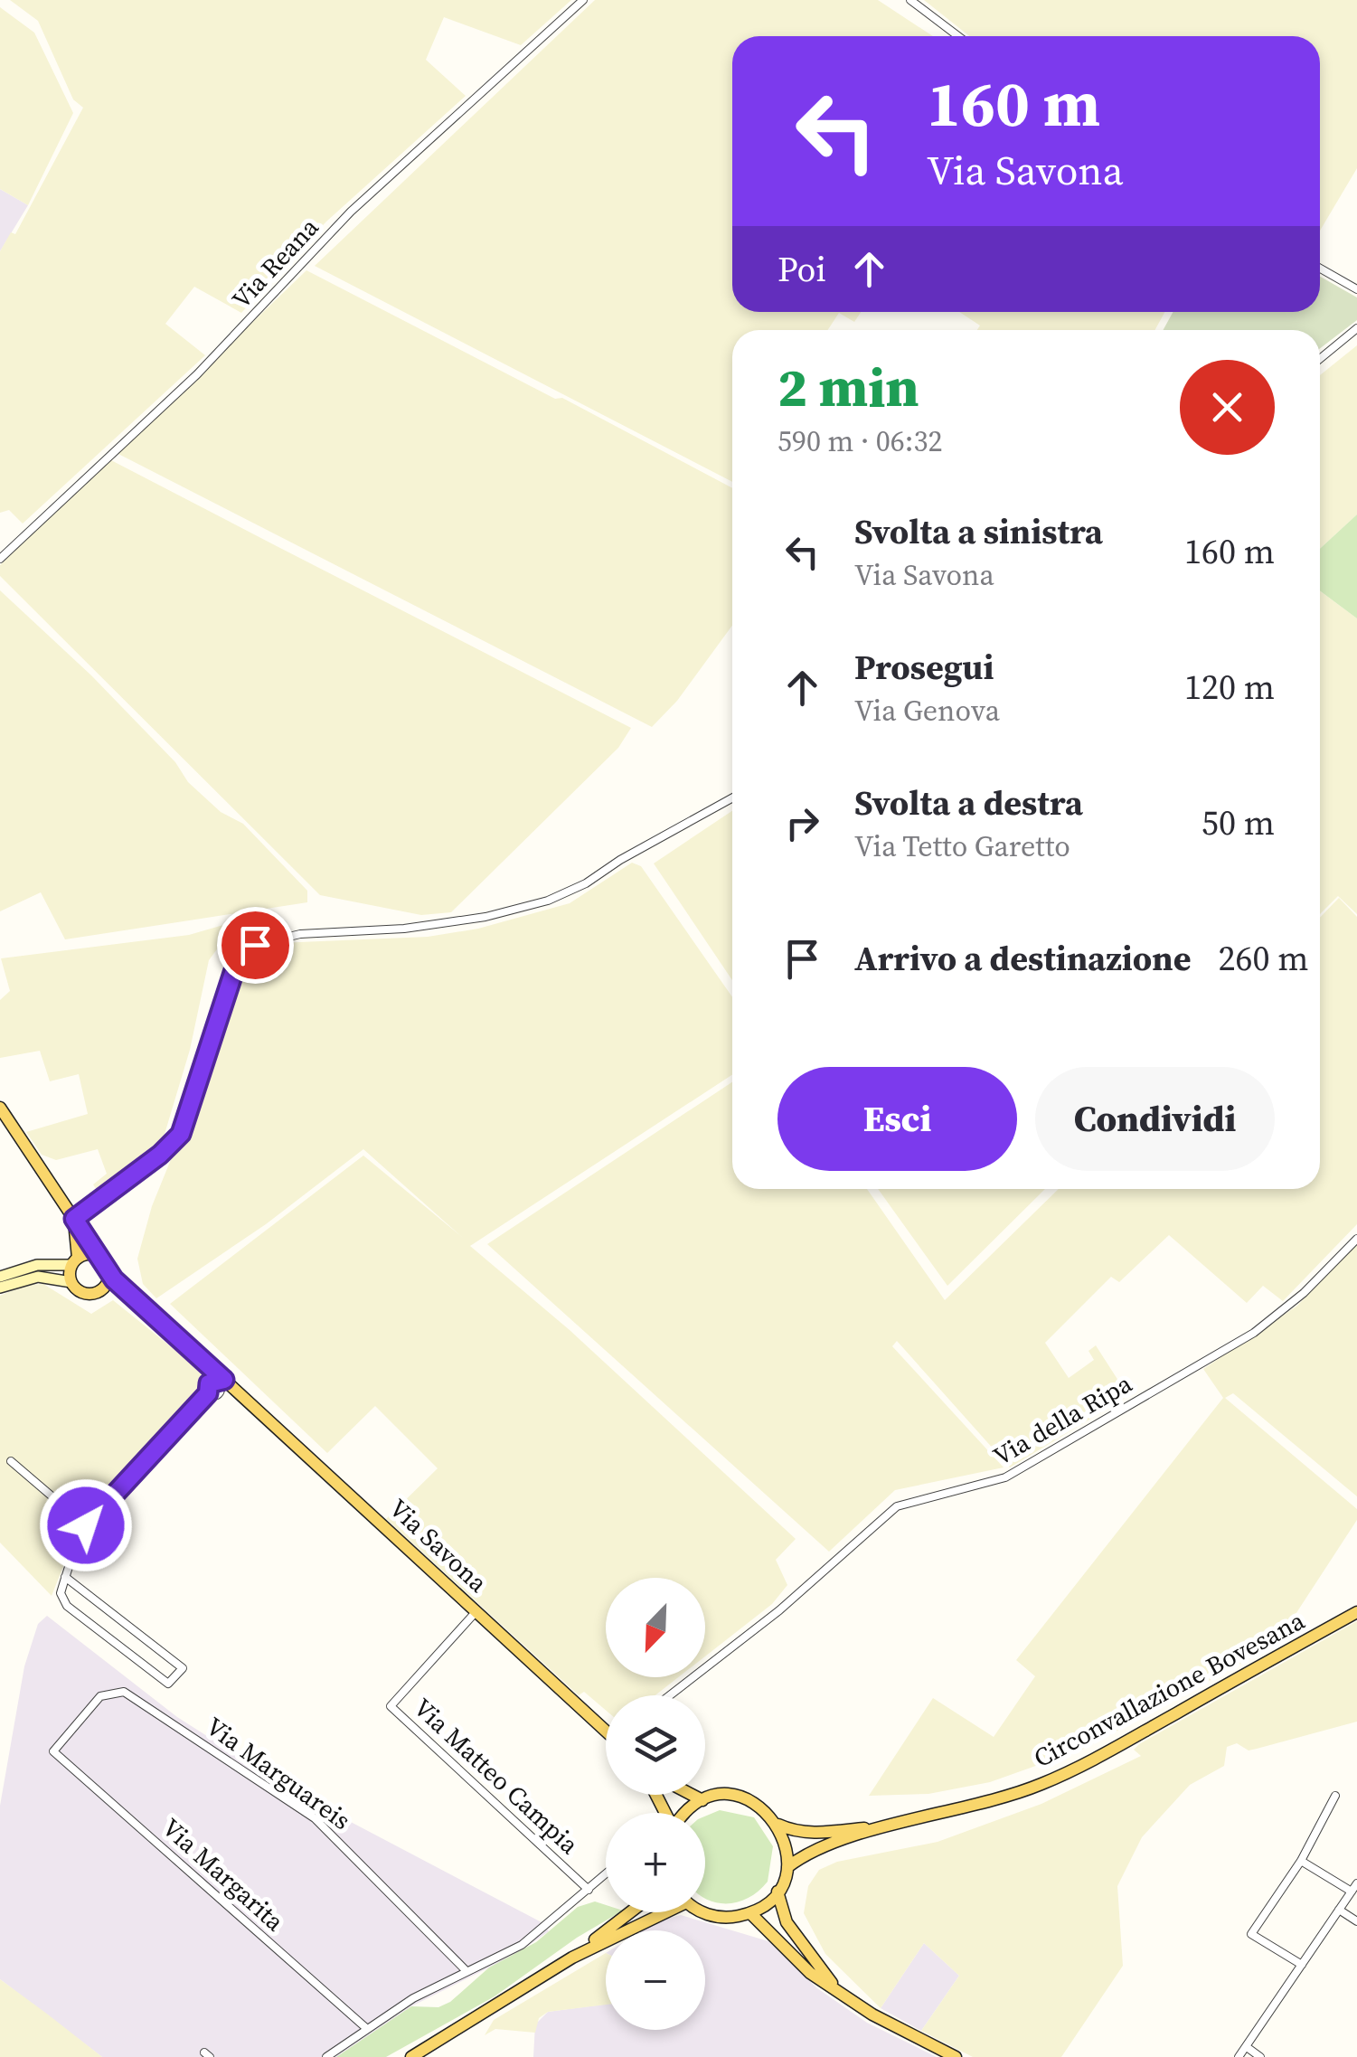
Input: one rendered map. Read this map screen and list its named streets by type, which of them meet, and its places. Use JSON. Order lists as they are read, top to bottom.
{
  "streets": {
    "main road": ["Via Savona", "Circonvallazione Bovesana"],
    "street": [
      "Via Reana",
      "Via della Ripa",
      "Via Marguareis",
      "Via Matteo Campia",
      "Via Margarita"
    ]
  },
  "crossings": [
    ["Via Savona", "Via Matteo Campia"],
    ["Via Marguareis", "Via Margarita"]
  ],
  "north": "bottom left",
  "page": {
    "turn": ["160 m", "Via Savona"],
    "then": "Poi",
    "heading": ["2 min", "590 m · 06:32"],
    "list": [
      {
        "name": "Svolta a sinistra",
        "note": "Via Savona",
        "value": "160 m"
      },
      {
        "name": "Prosegui",
        "note": "Via Genova",
        "value": "120 m"
      },
      {
        "name": "Svolta a destra",
        "note": "Via Tetto Garetto",
        "value": "50 m"
      },
      {
        "name": "Arrivo a destinazione",
        "value": "260 m"
      }
    ],
    "buttons": ["Esci", "Condividi"],
    "map_buttons": ["+", "−"]
  }
}
